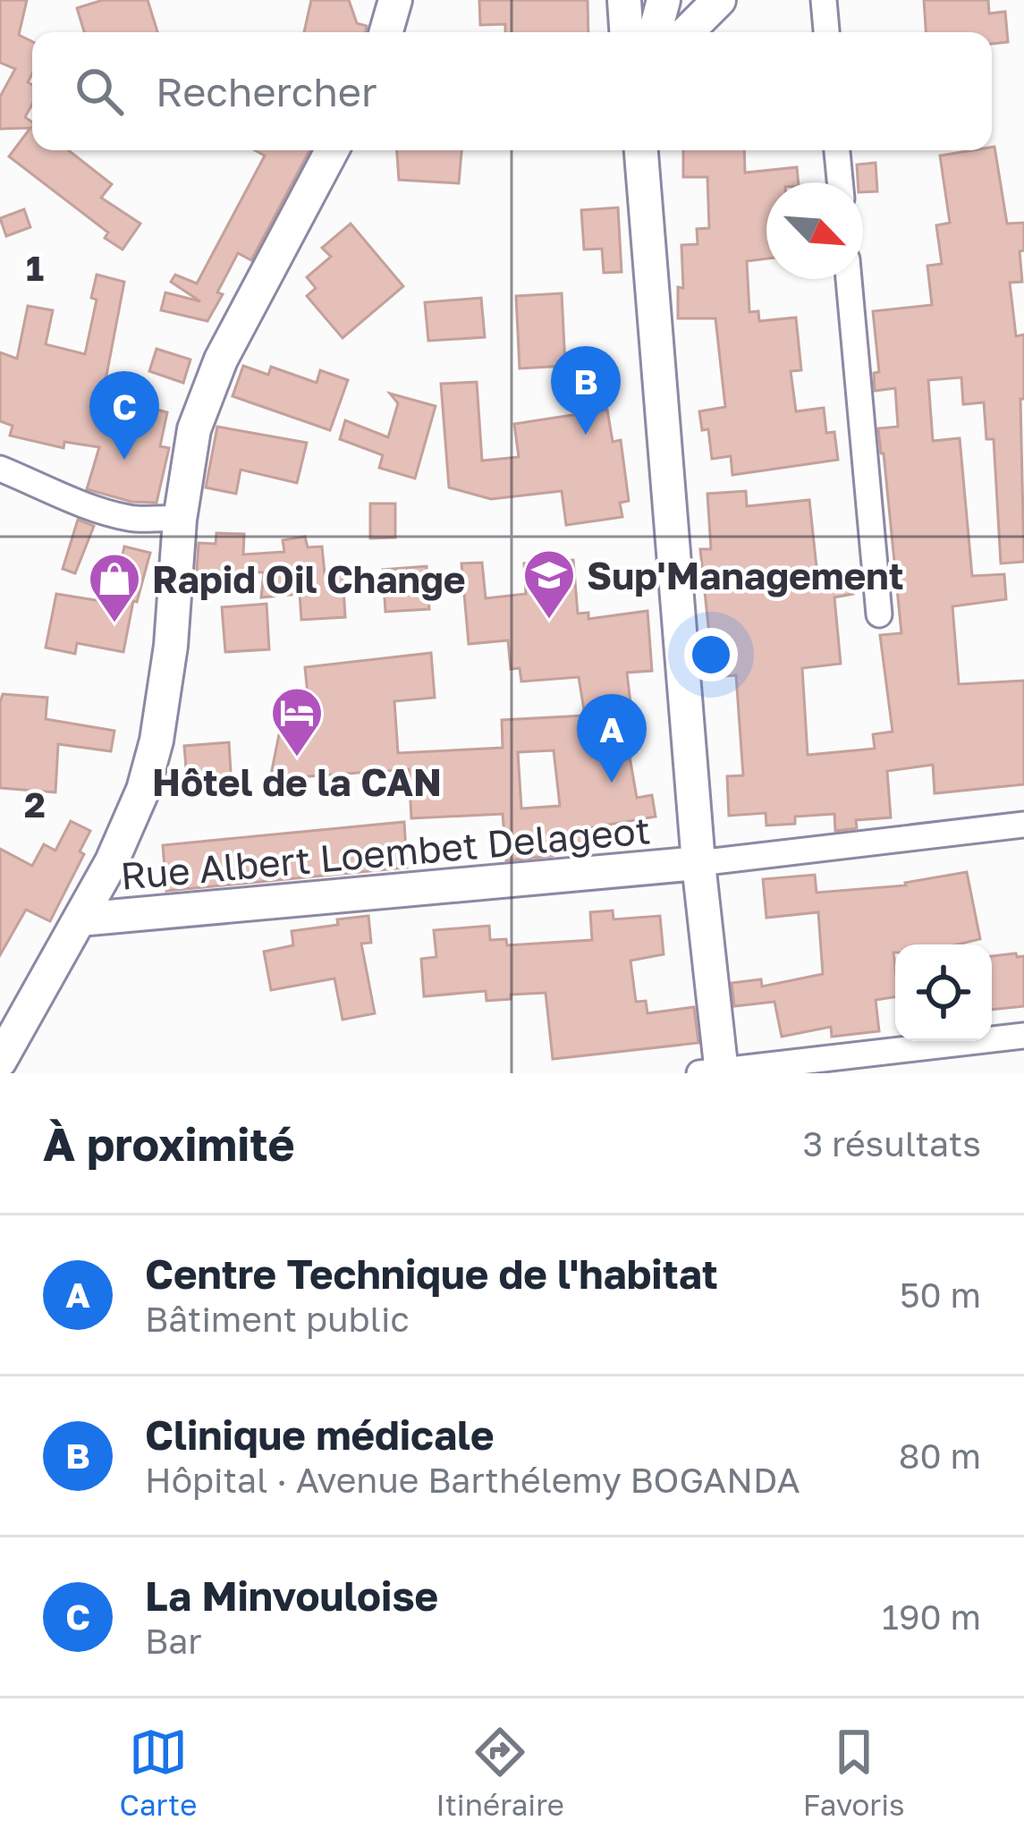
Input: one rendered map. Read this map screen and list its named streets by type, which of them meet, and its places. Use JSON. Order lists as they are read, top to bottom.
{
  "streets": {
    "street": ["Rue Albert Loembet Delageot"]
  },
  "places": {
    "school or university": ["Sup'Management"],
    "shop": ["Rapid Oil Change"],
    "hotel": ["Hôtel de la CAN"]
  },
  "north": "bottom right",
  "page": {
    "search": "Rechercher",
    "pins": ["B", "C", "A"],
    "heading": ["À proximité", "3 résultats"],
    "list": [
      {
        "mark": "A",
        "name": "Centre Technique de l'habitat",
        "note": "Bâtiment public",
        "value": "50 m"
      },
      {
        "mark": "B",
        "name": "Clinique médicale",
        "note": "Hôpital · Avenue Barthélemy BOGANDA",
        "value": "80 m"
      },
      {
        "mark": "C",
        "name": "La Minvouloise",
        "note": "Bar",
        "value": "190 m"
      }
    ],
    "nav": ["Carte", "Itinéraire", "Favoris"]
  },
  "grid": {
    "rows": ["1", "2"]
  }
}
